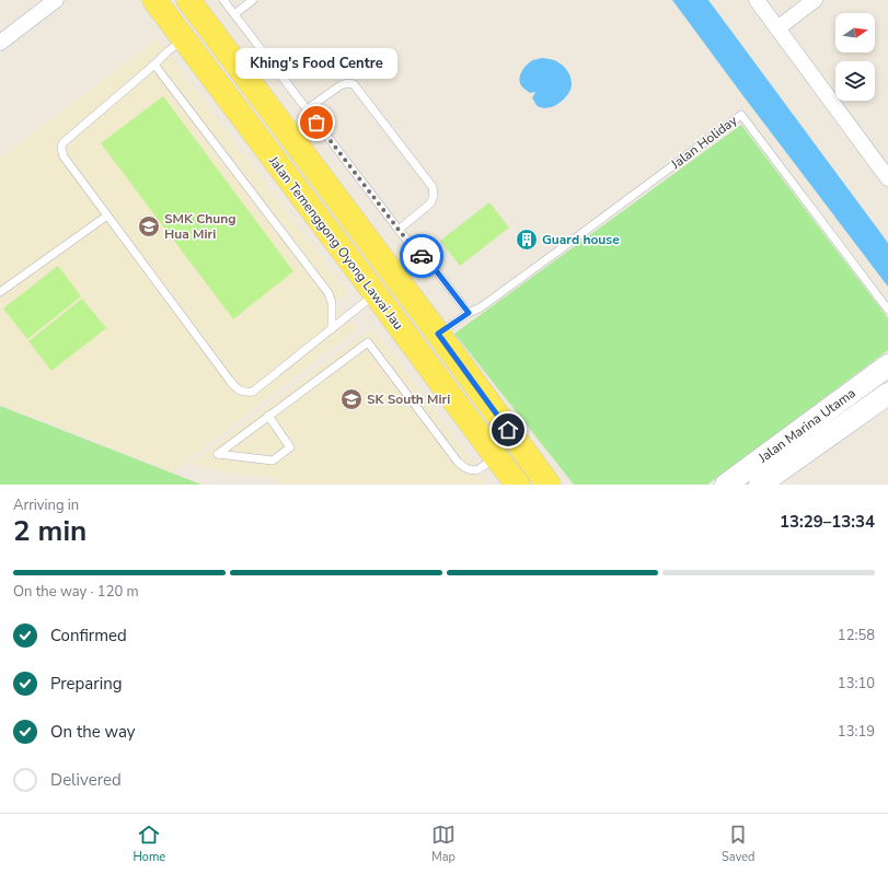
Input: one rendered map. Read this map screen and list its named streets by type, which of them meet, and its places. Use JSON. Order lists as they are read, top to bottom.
{
  "streets": {
    "main road": ["Jalan Temenggong Oyong Lawai Jau", "Jalan Marina Utama"],
    "lane": ["Jalan Holiday"]
  },
  "crossings": [
    ["Jalan Holiday", "Jalan Temenggong Oyong Lawai Jau"]
  ],
  "places": {
    "other": ["Khing's Food Centre"],
    "school or university": ["SMK Chung Hua Miri", "SK South Miri"],
    "building": ["Guard house"]
  },
  "north": "right",
  "page": {
    "bubble": "Khing's Food Centre",
    "heading": ["2 min", "Arriving in", "13:29–13:34"],
    "bar": "On the way · 120 m",
    "list": [
      ["Confirmed", "12:58"],
      ["Preparing", "13:10"],
      ["On the way", "13:19"],
      "Delivered"
    ],
    "tabs": ["Home", "Map", "Saved"]
  }
}
